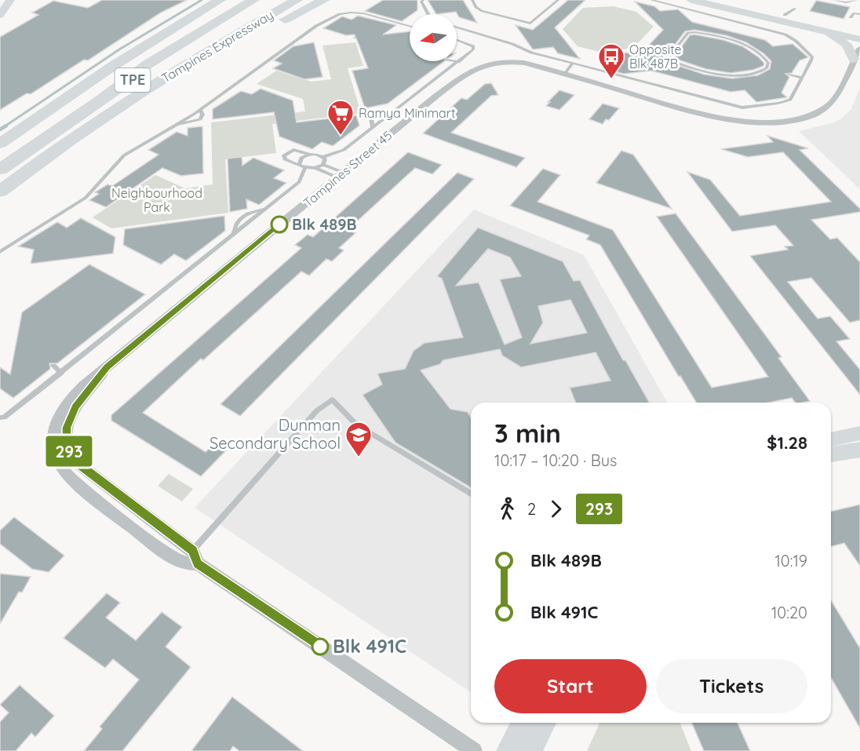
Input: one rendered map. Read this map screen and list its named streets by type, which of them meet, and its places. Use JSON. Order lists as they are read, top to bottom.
{
  "streets": {
    "highway": ["Tampines Expressway", "TPE"],
    "street": ["Tampines Street 45"]
  },
  "parks": ["Neighbourhood Park"],
  "places": {
    "bus stop": ["Opposite Blk 487B"],
    "supermarket": ["Ramya Minimart"],
    "other": ["Blk 489B", "Blk 491C"],
    "school or university": ["Dunman Secondary School"]
  },
  "lines": ["bus line 293"],
  "north": "left",
  "page": {
    "on_map": "293",
    "heading": ["3 min", "10:17 – 10:20 · Bus", "$1.28"],
    "legs": ["2", "293"],
    "list": [
      {
        "name": "Blk 489B",
        "value": "10:19"
      },
      {
        "name": "Blk 491C",
        "value": "10:20"
      }
    ],
    "buttons": ["Start", "Tickets"]
  }
}
